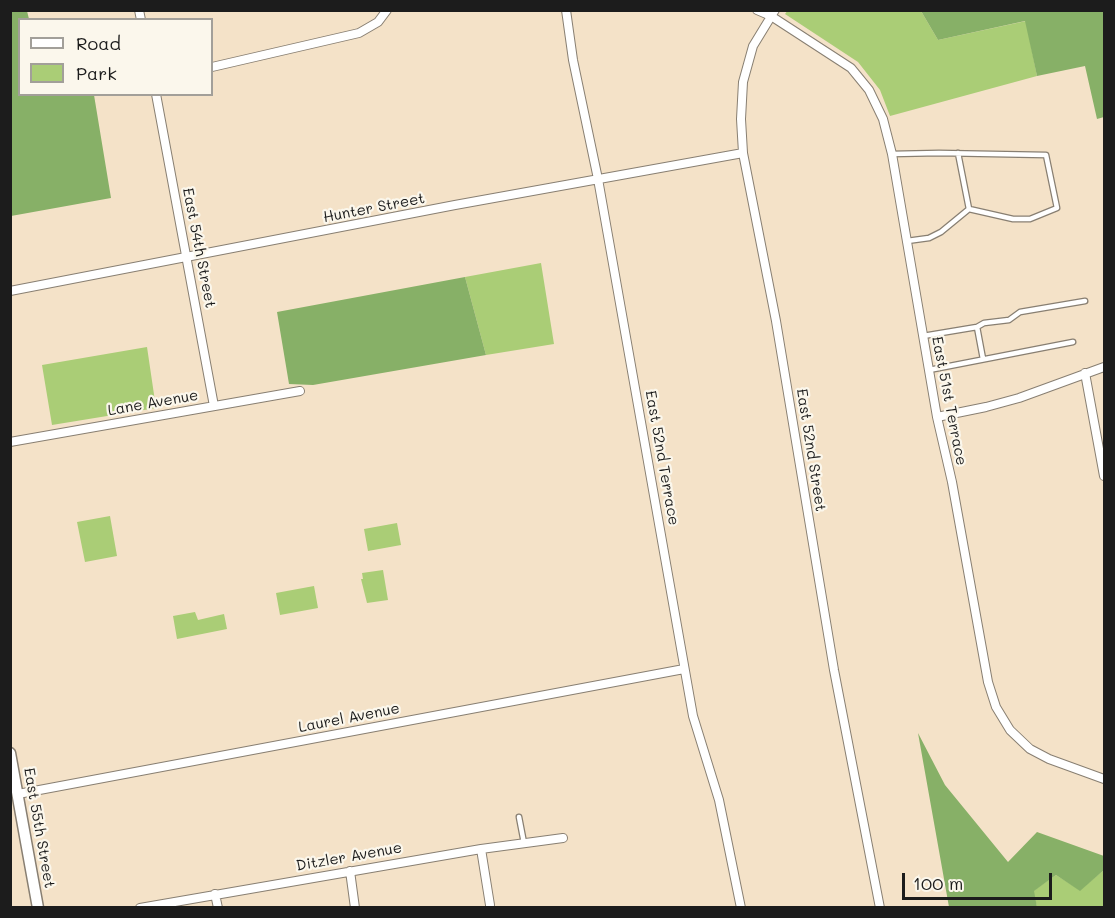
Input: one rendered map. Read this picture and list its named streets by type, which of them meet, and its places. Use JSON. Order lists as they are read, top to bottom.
{
  "streets": {
    "street": [
      "Hunter Street",
      "East 54th Street",
      "East 51st Terrace",
      "Lane Avenue",
      "East 52nd Street",
      "East 52nd Terrace",
      "Laurel Avenue",
      "East 55th Street",
      "Ditzler Avenue"
    ]
  },
  "crossings": [
    ["Hunter Street", "East 54th Street"],
    ["Hunter Street", "East 52nd Street"],
    ["Hunter Street", "East 52nd Terrace"],
    ["East 54th Street", "Lane Avenue"],
    ["East 51st Terrace", "East 52nd Street"],
    ["East 52nd Terrace", "Laurel Avenue"],
    ["Laurel Avenue", "East 55th Street"]
  ],
  "legend": ["Road", "Park"],
  "scale_bar": "100 m"
}
